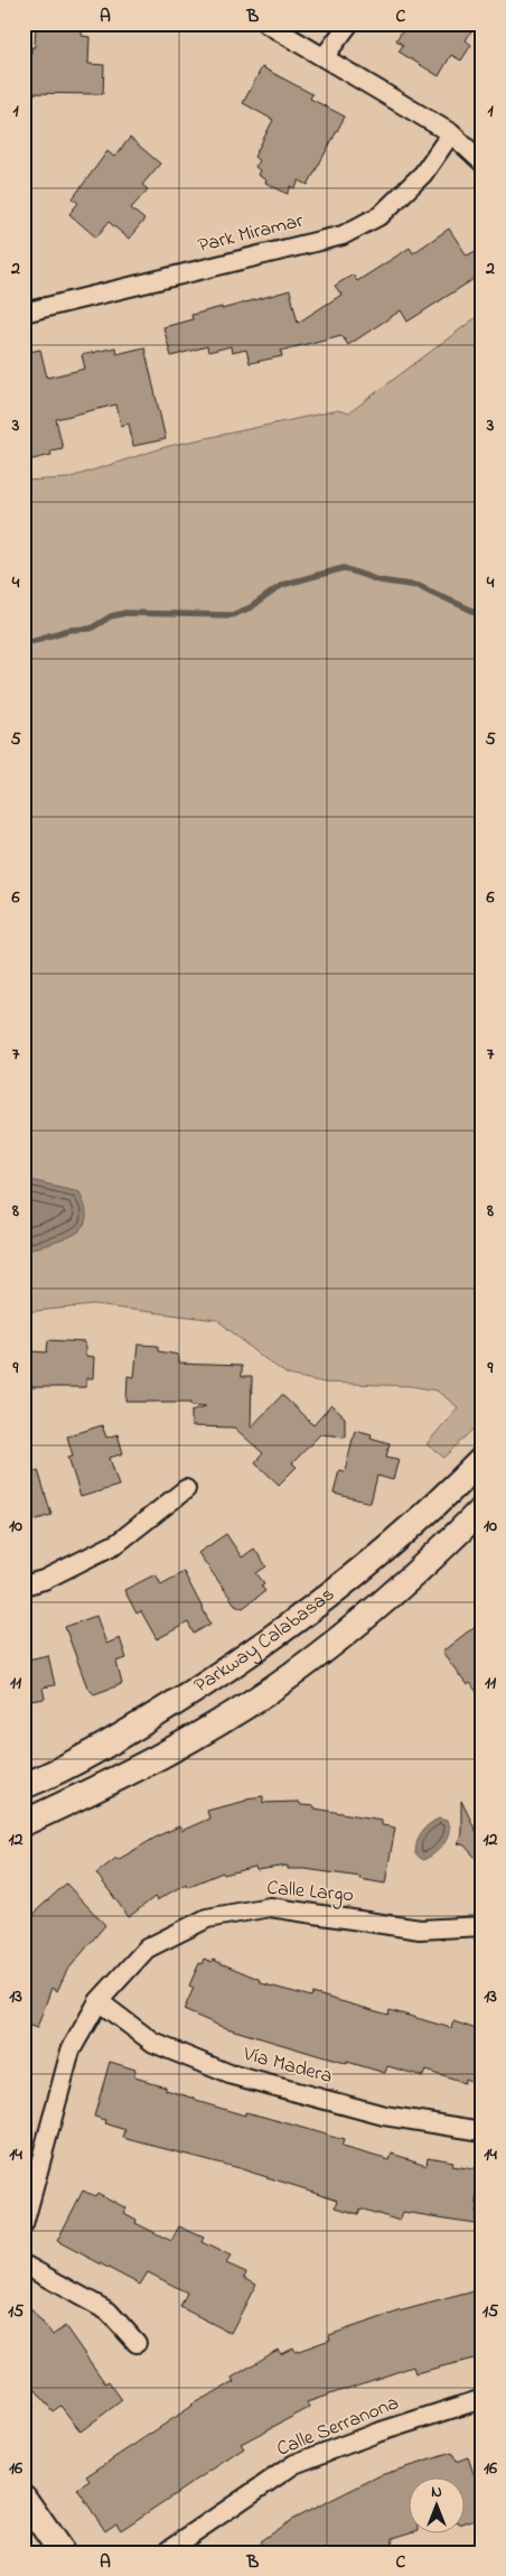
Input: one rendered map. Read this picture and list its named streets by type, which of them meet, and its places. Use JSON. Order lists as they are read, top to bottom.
{
  "streets": {
    "street": [
      "Park Miramar",
      "Parkway Calabasas",
      "Calle Largo",
      "Vía Madera",
      "Calle Serranona"
    ]
  },
  "crossings": [
    ["Calle Largo", "Vía Madera"]
  ],
  "north": "top",
  "grid": {
    "columns": ["A", "B", "C"],
    "rows": [
      "1",
      "2",
      "3",
      "4",
      "5",
      "6",
      "7",
      "8",
      "9",
      "10",
      "11",
      "12",
      "13",
      "14",
      "15",
      "16"
    ]
  }
}
